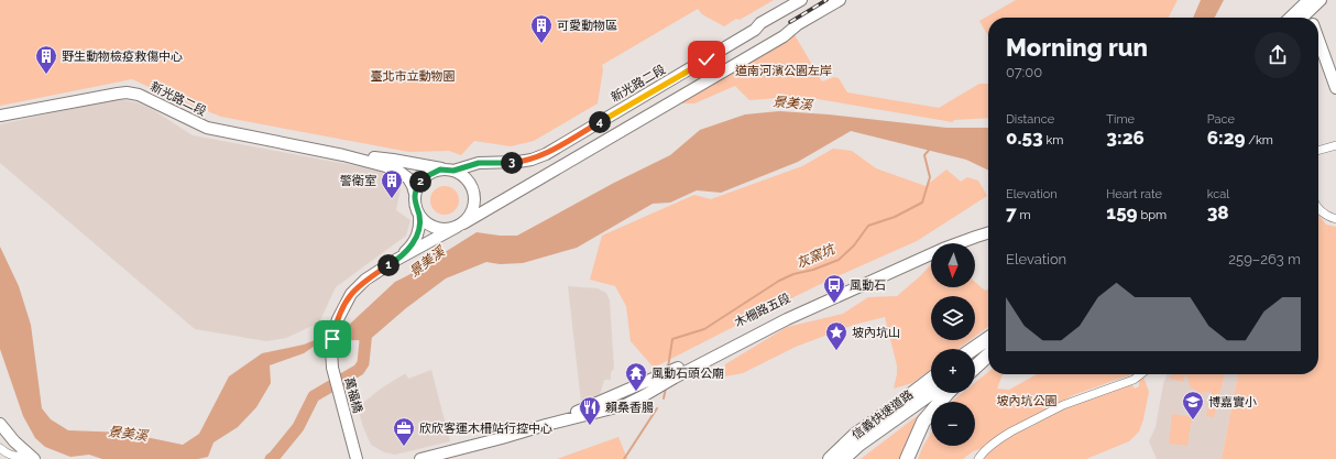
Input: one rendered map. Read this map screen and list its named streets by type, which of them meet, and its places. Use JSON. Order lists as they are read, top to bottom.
{
  "streets": {
    "highway": ["信義快速道路"],
    "street": ["新光路二段", "木柵路五段", "萬福橋"]
  },
  "water": ["景美溪", "灰窯坑"],
  "parks": ["道南河濱公園左岸", "臺北市立動物園", "坡內坑公園"],
  "places": {
    "building": ["可愛動物區", "野生動物檢疫救傷中心", "警衛室"],
    "bus stop": ["風動石"],
    "place": ["坡內坑山"],
    "temple": ["風動石頭公廟"],
    "school or university": ["博嘉實小"],
    "restaurant": ["賴桑香腸"],
    "office": ["欣欣客運木柵站行控中心"]
  },
  "north": "bottom",
  "page": {
    "heading": ["Morning run", "07:00"],
    "stats": [
      ["Distance", "0.53 km"],
      ["Time", "3:26"],
      ["Pace", "6:29 /km"],
      ["Elevation", "7 m"],
      ["Heart rate", "159 bpm"],
      ["kcal", "38"]
    ],
    "pins": [
      "4",
      "3",
      "2",
      "1"
    ],
    "chart": ["Elevation", "259–263 m"],
    "map_buttons": ["+", "−"]
  }
}
